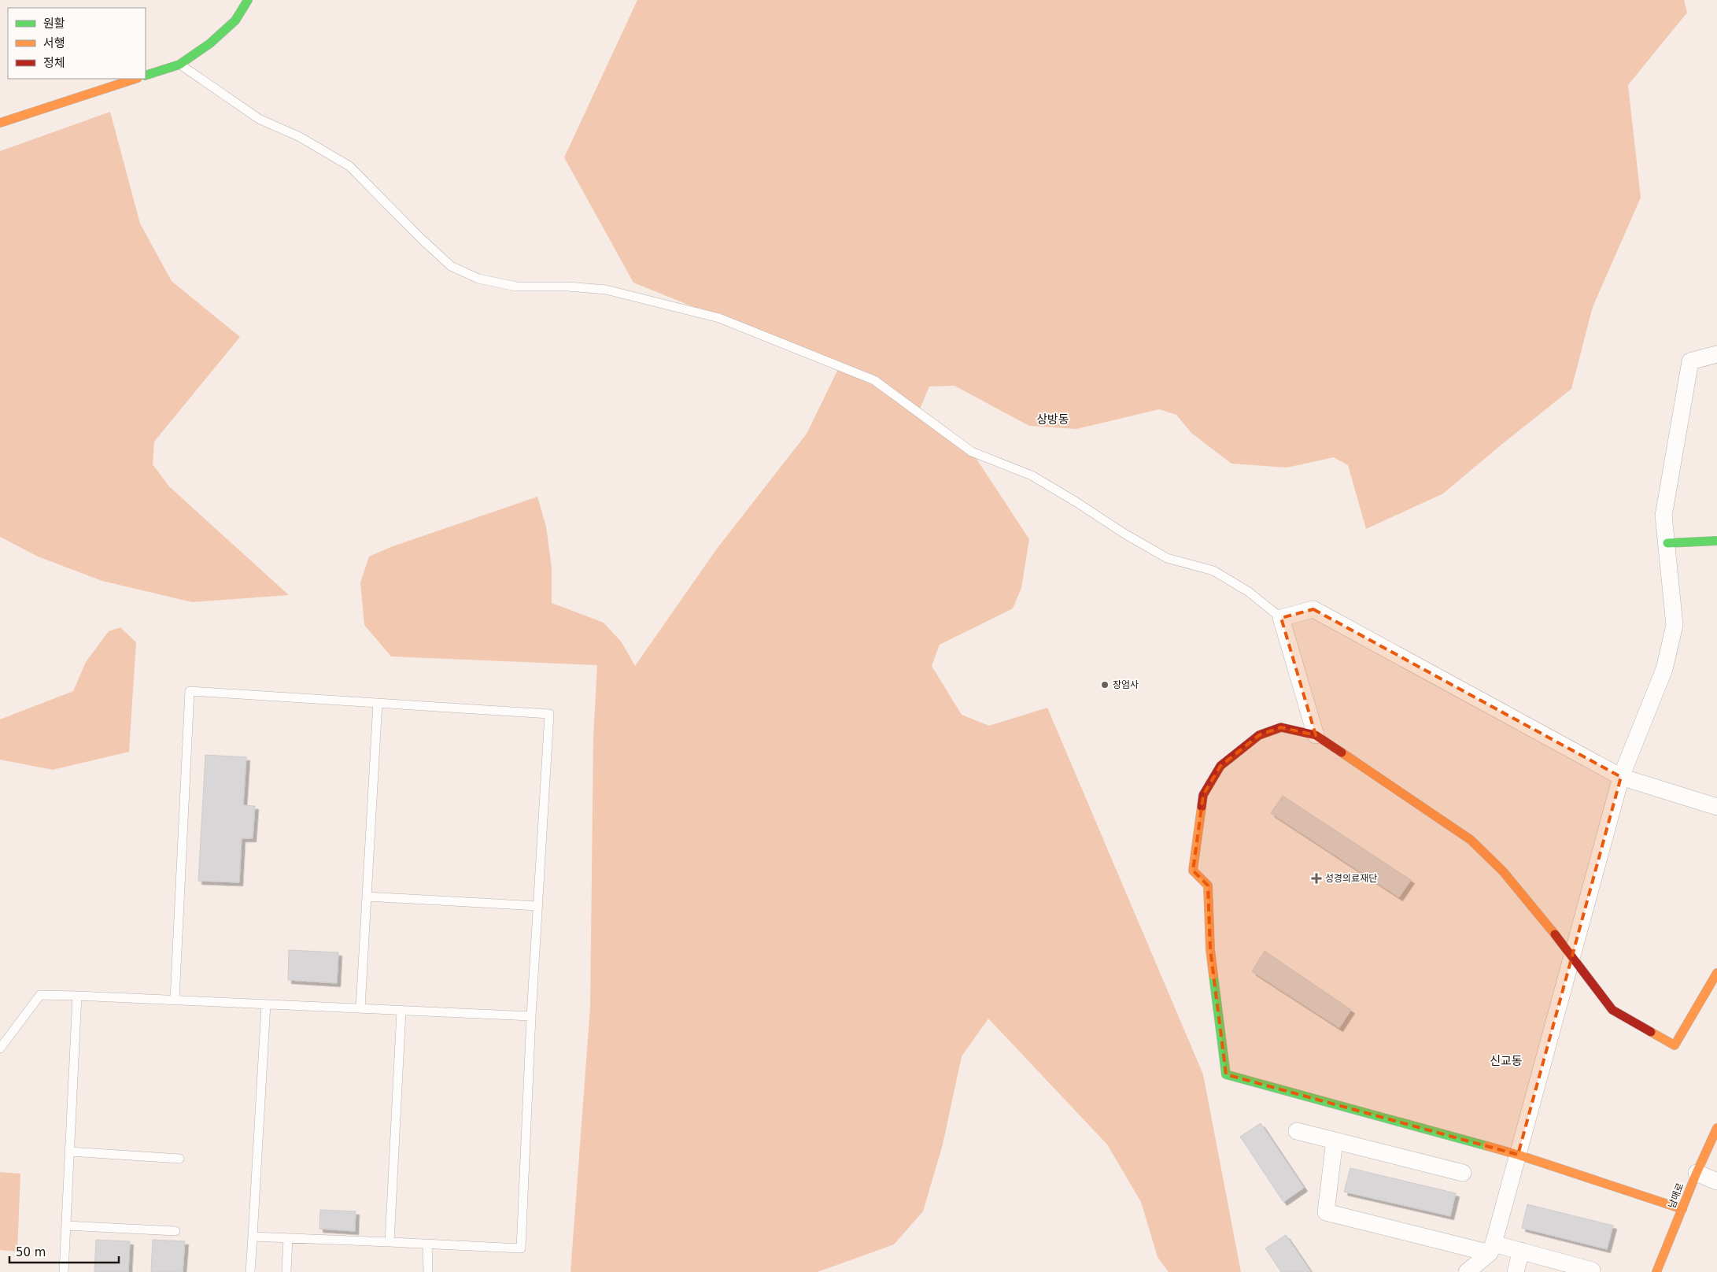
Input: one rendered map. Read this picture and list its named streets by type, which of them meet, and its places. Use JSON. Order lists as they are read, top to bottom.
{
  "streets": {
    "street": ["남매로"]
  },
  "districts": ["상방동", "신교동"],
  "places": {
    "other": ["장엄사"],
    "health": ["성경의료재단"]
  },
  "legend": ["원활", "서행", "정체"],
  "scale_bar": "50 m"
}
